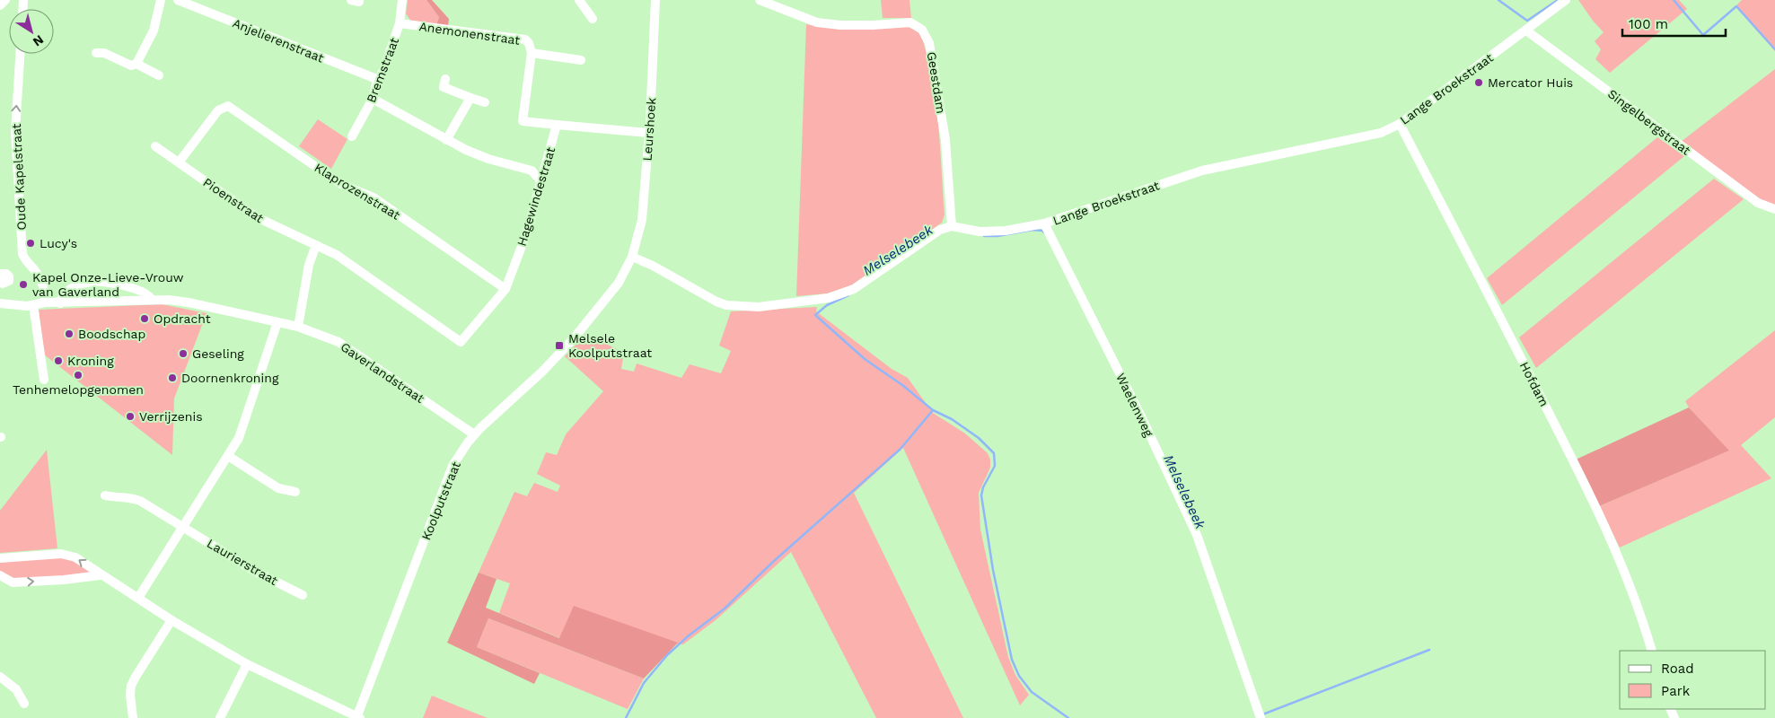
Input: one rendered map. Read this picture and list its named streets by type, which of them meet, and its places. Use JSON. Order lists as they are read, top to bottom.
{
  "streets": {
    "street": [
      "Anemonenstraat",
      "Anjelierenstraat",
      "Bremstraat",
      "Geestdam",
      "Lange Broekstraat",
      "Singelbergstraat",
      "Leurshoek",
      "Oude Kapelstraat",
      "Klaprozenstraat",
      "Hagewindestraat",
      "Pioenstraat",
      "Gaverlandstraat",
      "Hofdam",
      "Waelenweg",
      "Koolputstraat",
      "Laurierstraat"
    ]
  },
  "crossings": [
    ["Anemonenstraat", "Bremstraat"],
    ["Anemonenstraat", "Hagewindestraat"],
    ["Anjelierenstraat", "Bremstraat"],
    ["Geestdam", "Lange Broekstraat"],
    ["Lange Broekstraat", "Singelbergstraat"],
    ["Lange Broekstraat", "Hofdam"],
    ["Lange Broekstraat", "Waelenweg"],
    ["Leurshoek", "Koolputstraat"],
    ["Oude Kapelstraat", "Gaverlandstraat"],
    ["Klaprozenstraat", "Hagewindestraat"],
    ["Klaprozenstraat", "Pioenstraat"],
    ["Hagewindestraat", "Pioenstraat"],
    ["Gaverlandstraat", "Koolputstraat"]
  ],
  "one_way": ["Oude Kapelstraat"],
  "water": ["Melselebeek"],
  "places": {
    "other": [
      "Mercator Huis",
      "Lucy's",
      "Kapel Onze-Lieve-Vrouw van Gaverland",
      "Opdracht",
      "Boodschap",
      "Geseling",
      "Kroning",
      "Tenhemelopgenomen",
      "Doornenkroning",
      "Verrijzenis"
    ],
    "transit": ["Melsele Koolputstraat"]
  },
  "legend": ["Road", "Park"],
  "scale_bar": "100 m",
  "north": "bottom right"
}
